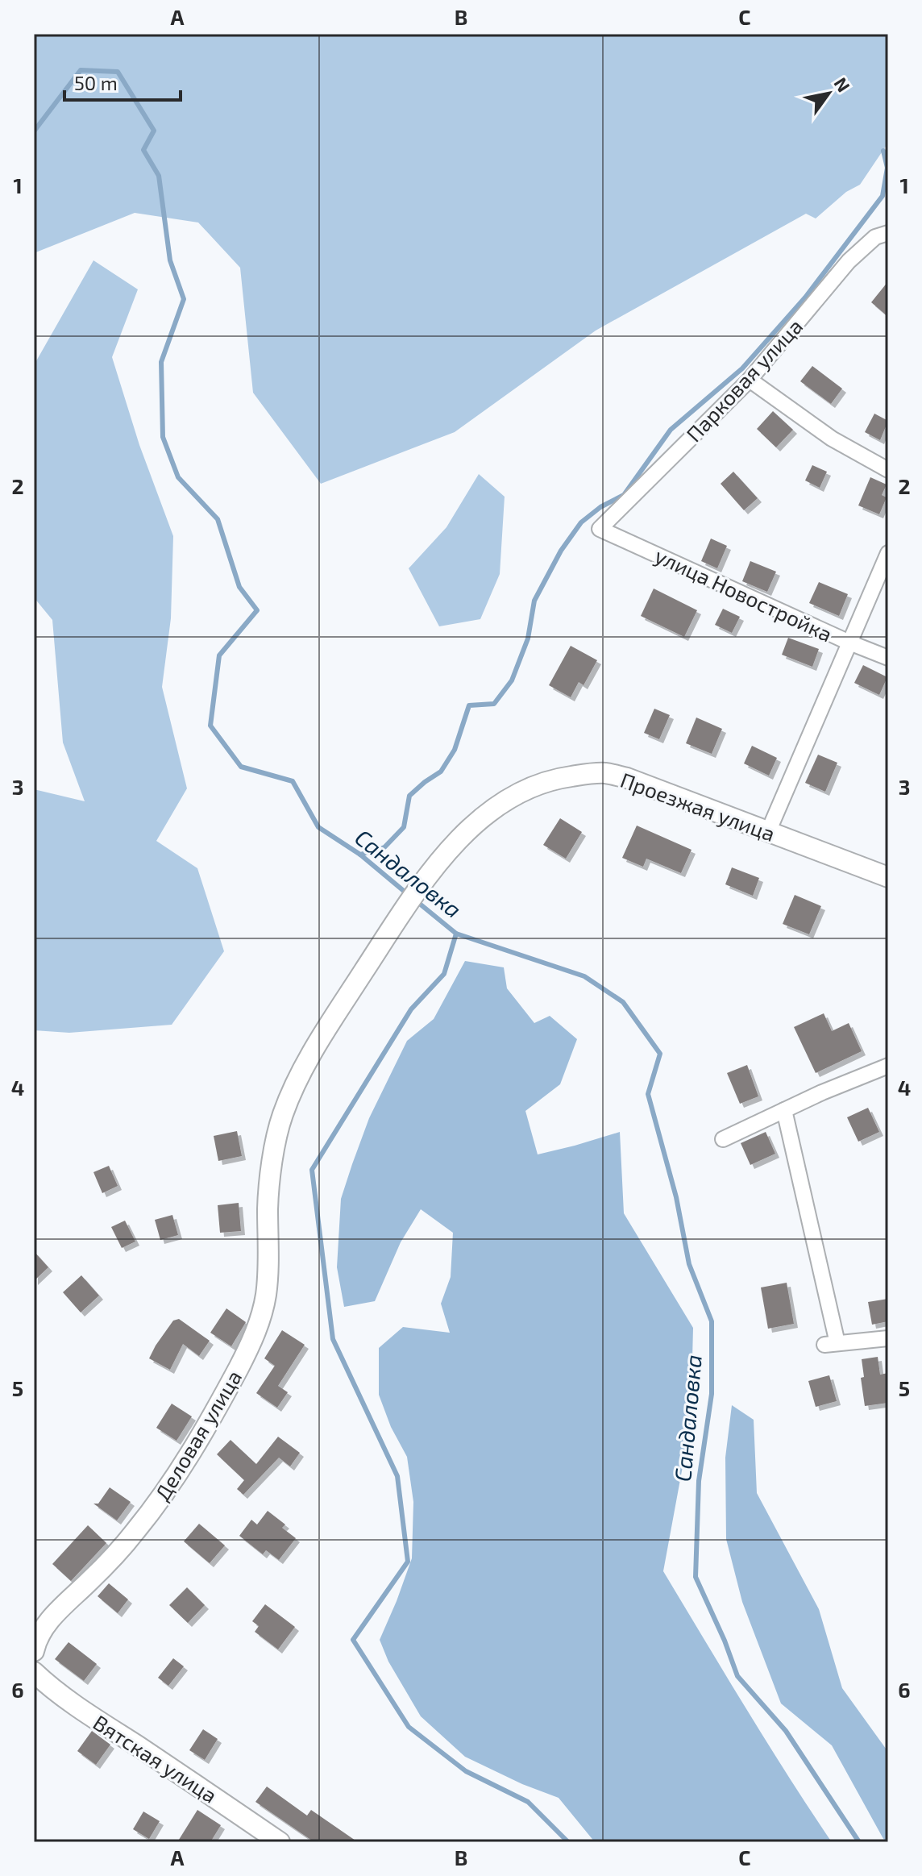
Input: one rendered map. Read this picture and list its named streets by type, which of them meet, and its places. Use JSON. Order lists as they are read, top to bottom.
{
  "streets": {
    "street": [
      "Парковая улица",
      "улица Новостройка",
      "Проезжая улица",
      "Деловая улица",
      "Вятская улица"
    ]
  },
  "crossings": [
    ["Парковая улица", "улица Новостройка"],
    ["Проезжая улица", "Деловая улица"]
  ],
  "water": ["Сандаловка"],
  "scale_bar": "50 m",
  "north": "top right",
  "grid": {
    "columns": ["A", "B", "C"],
    "rows": [
      "1",
      "2",
      "3",
      "4",
      "5",
      "6"
    ]
  }
}
